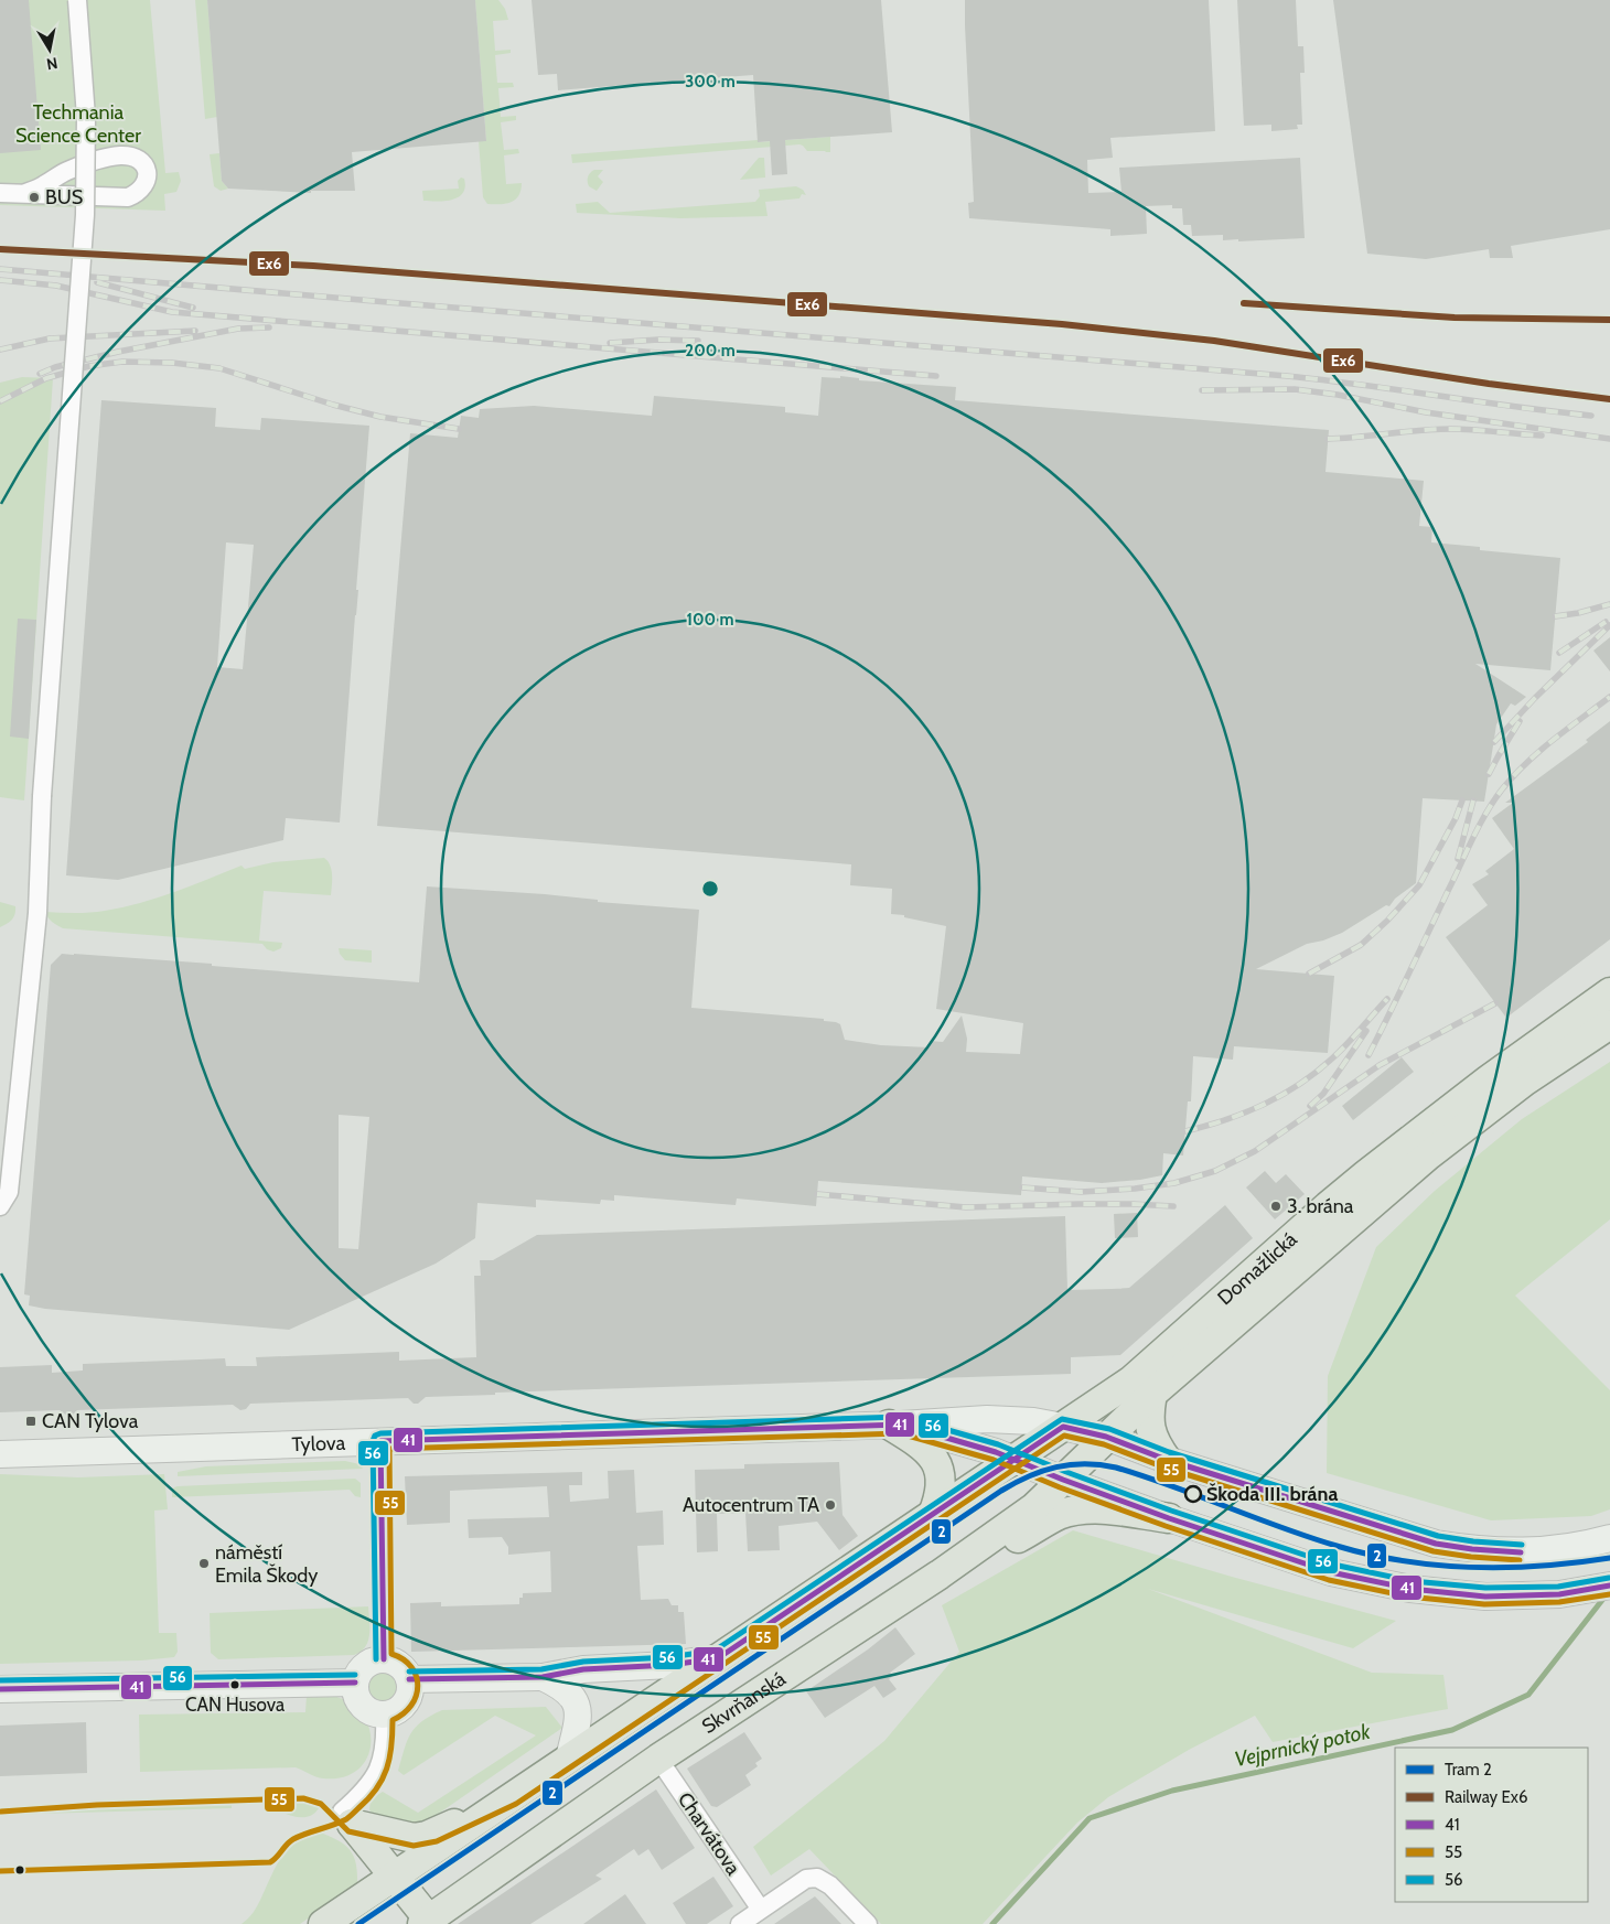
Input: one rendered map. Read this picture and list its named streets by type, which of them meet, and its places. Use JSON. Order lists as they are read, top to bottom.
{
  "streets": {
    "main road": ["Domažlická", "Skvrňanská"],
    "street": ["Tylova", "Charvátova"]
  },
  "crossings": [
    ["Domažlická", "Tylova"],
    ["Domažlická", "Skvrňanská"],
    ["Tylova", "Skvrňanská"],
    ["Skvrňanská", "Charvátova"]
  ],
  "water": ["Vejprnický potok"],
  "parks": ["Techmania Science Center"],
  "places": {
    "other": [
      "BUS",
      "3. brána",
      "Škoda III. brána",
      "Autocentrum TA",
      "náměstí Emila Škody",
      "CAN Husova"
    ],
    "transit": ["CAN Tylova"]
  },
  "lines": [
    "rail line Ex6",
    "transit line 56",
    "transit line 41",
    "transit line 55",
    "tram line 2"
  ],
  "legend": [
    "Tram 2",
    "Railway Ex6",
    "41",
    "55",
    "56"
  ],
  "north": "bottom",
  "rings": ["300 m", "200 m", "100 m"]
}
